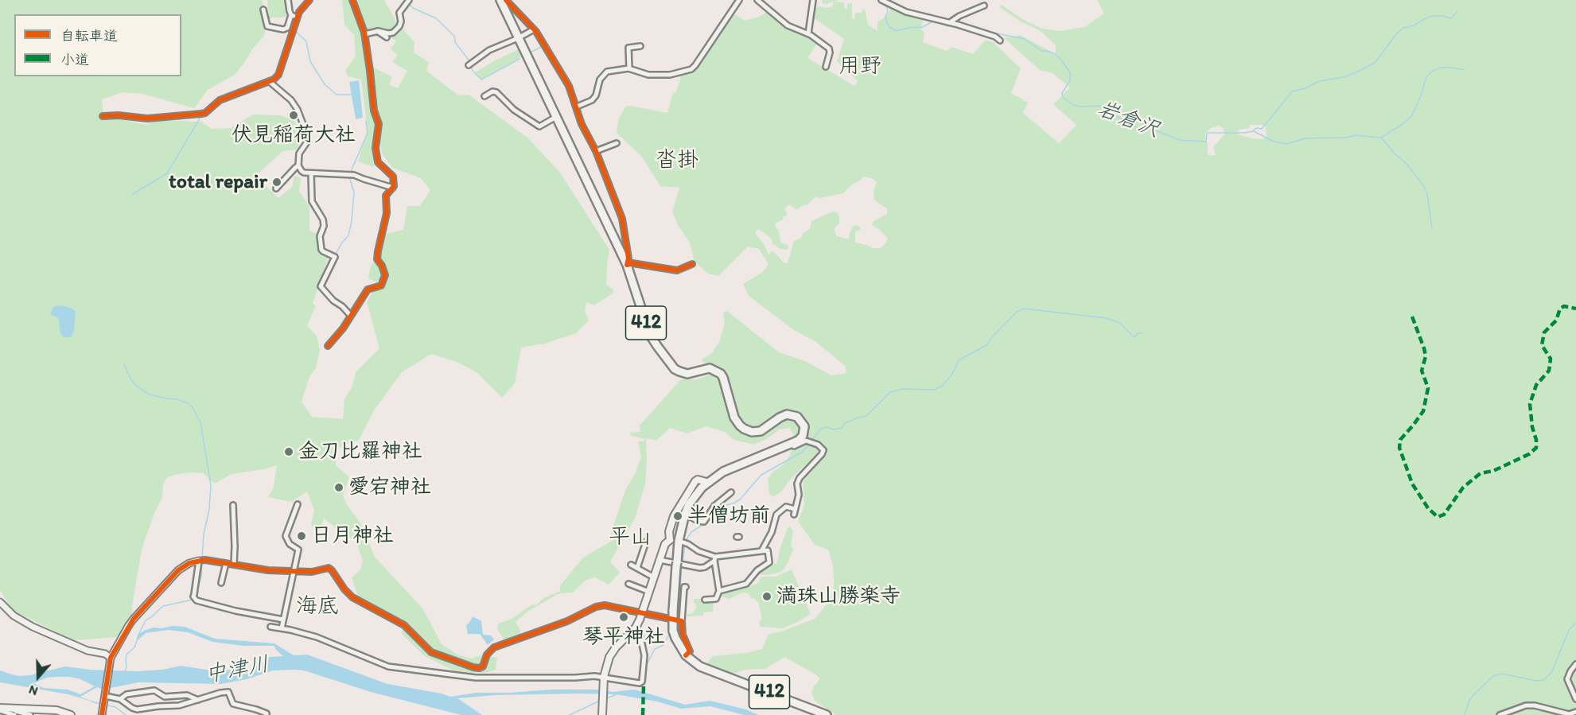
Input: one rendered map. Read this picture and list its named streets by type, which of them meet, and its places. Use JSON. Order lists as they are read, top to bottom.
{
  "streets": {
    "highway": ["412"]
  },
  "districts": [
    "用野",
    "沓掛",
    "平山",
    "海底"
  ],
  "water": ["岩倉沢", "中津川"],
  "places": [
    "伏見稲荷大社",
    "total repair",
    "金刀比羅神社",
    "愛宕神社",
    "半僧坊前",
    "日月神社",
    "満珠山勝楽寺",
    "琴平神社"
  ],
  "legend": ["自転車道", "小道"],
  "north": "bottom"
}
